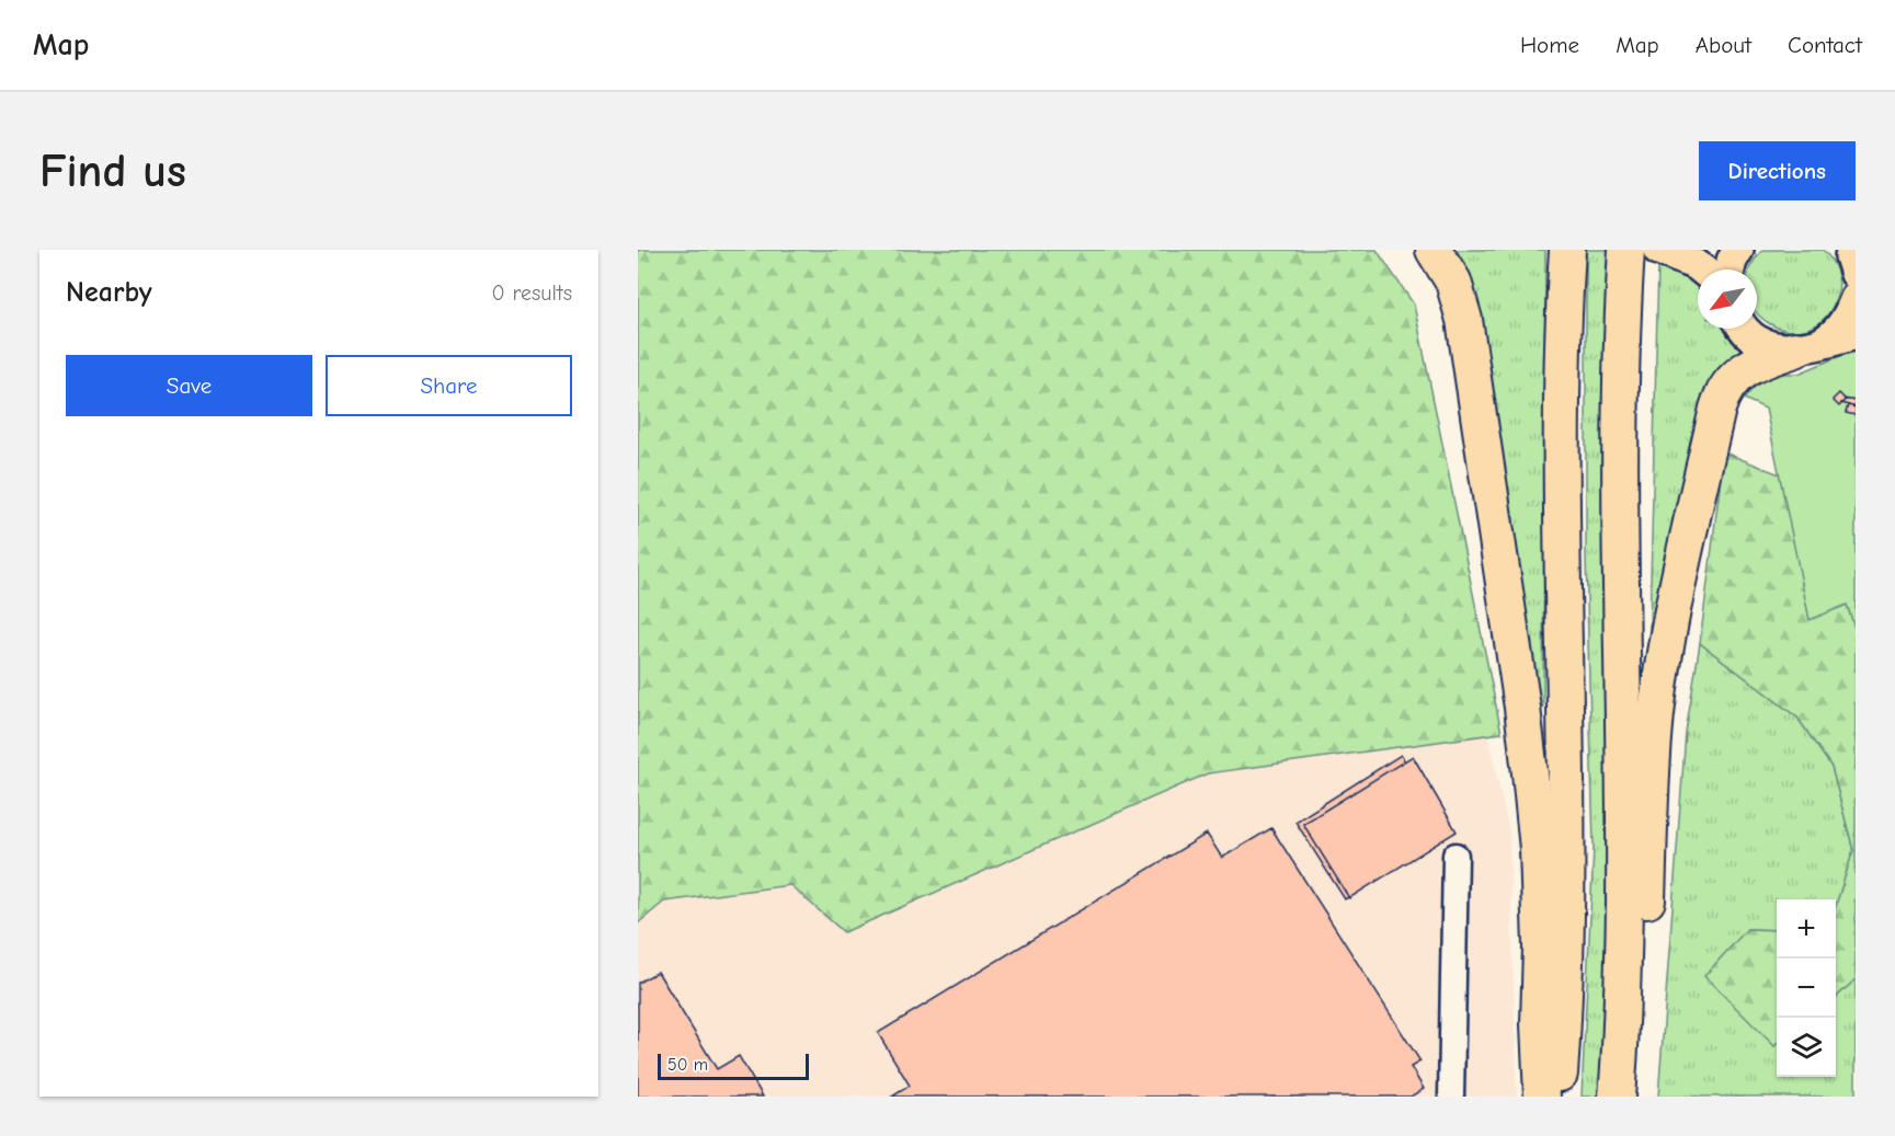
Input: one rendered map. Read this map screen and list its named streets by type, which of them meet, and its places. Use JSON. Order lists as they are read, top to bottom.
{
  "scale_bar": "50 m",
  "north": "bottom left",
  "page": {
    "header": "Map",
    "nav": [
      "Home",
      "Map",
      "About",
      "Contact"
    ],
    "buttons": [
      "Directions",
      ["Save", "Share"]
    ],
    "title": "Find us",
    "heading": ["Nearby", "0 results"],
    "map_buttons": ["+", "−"],
    "scale": "50 m"
  }
}
